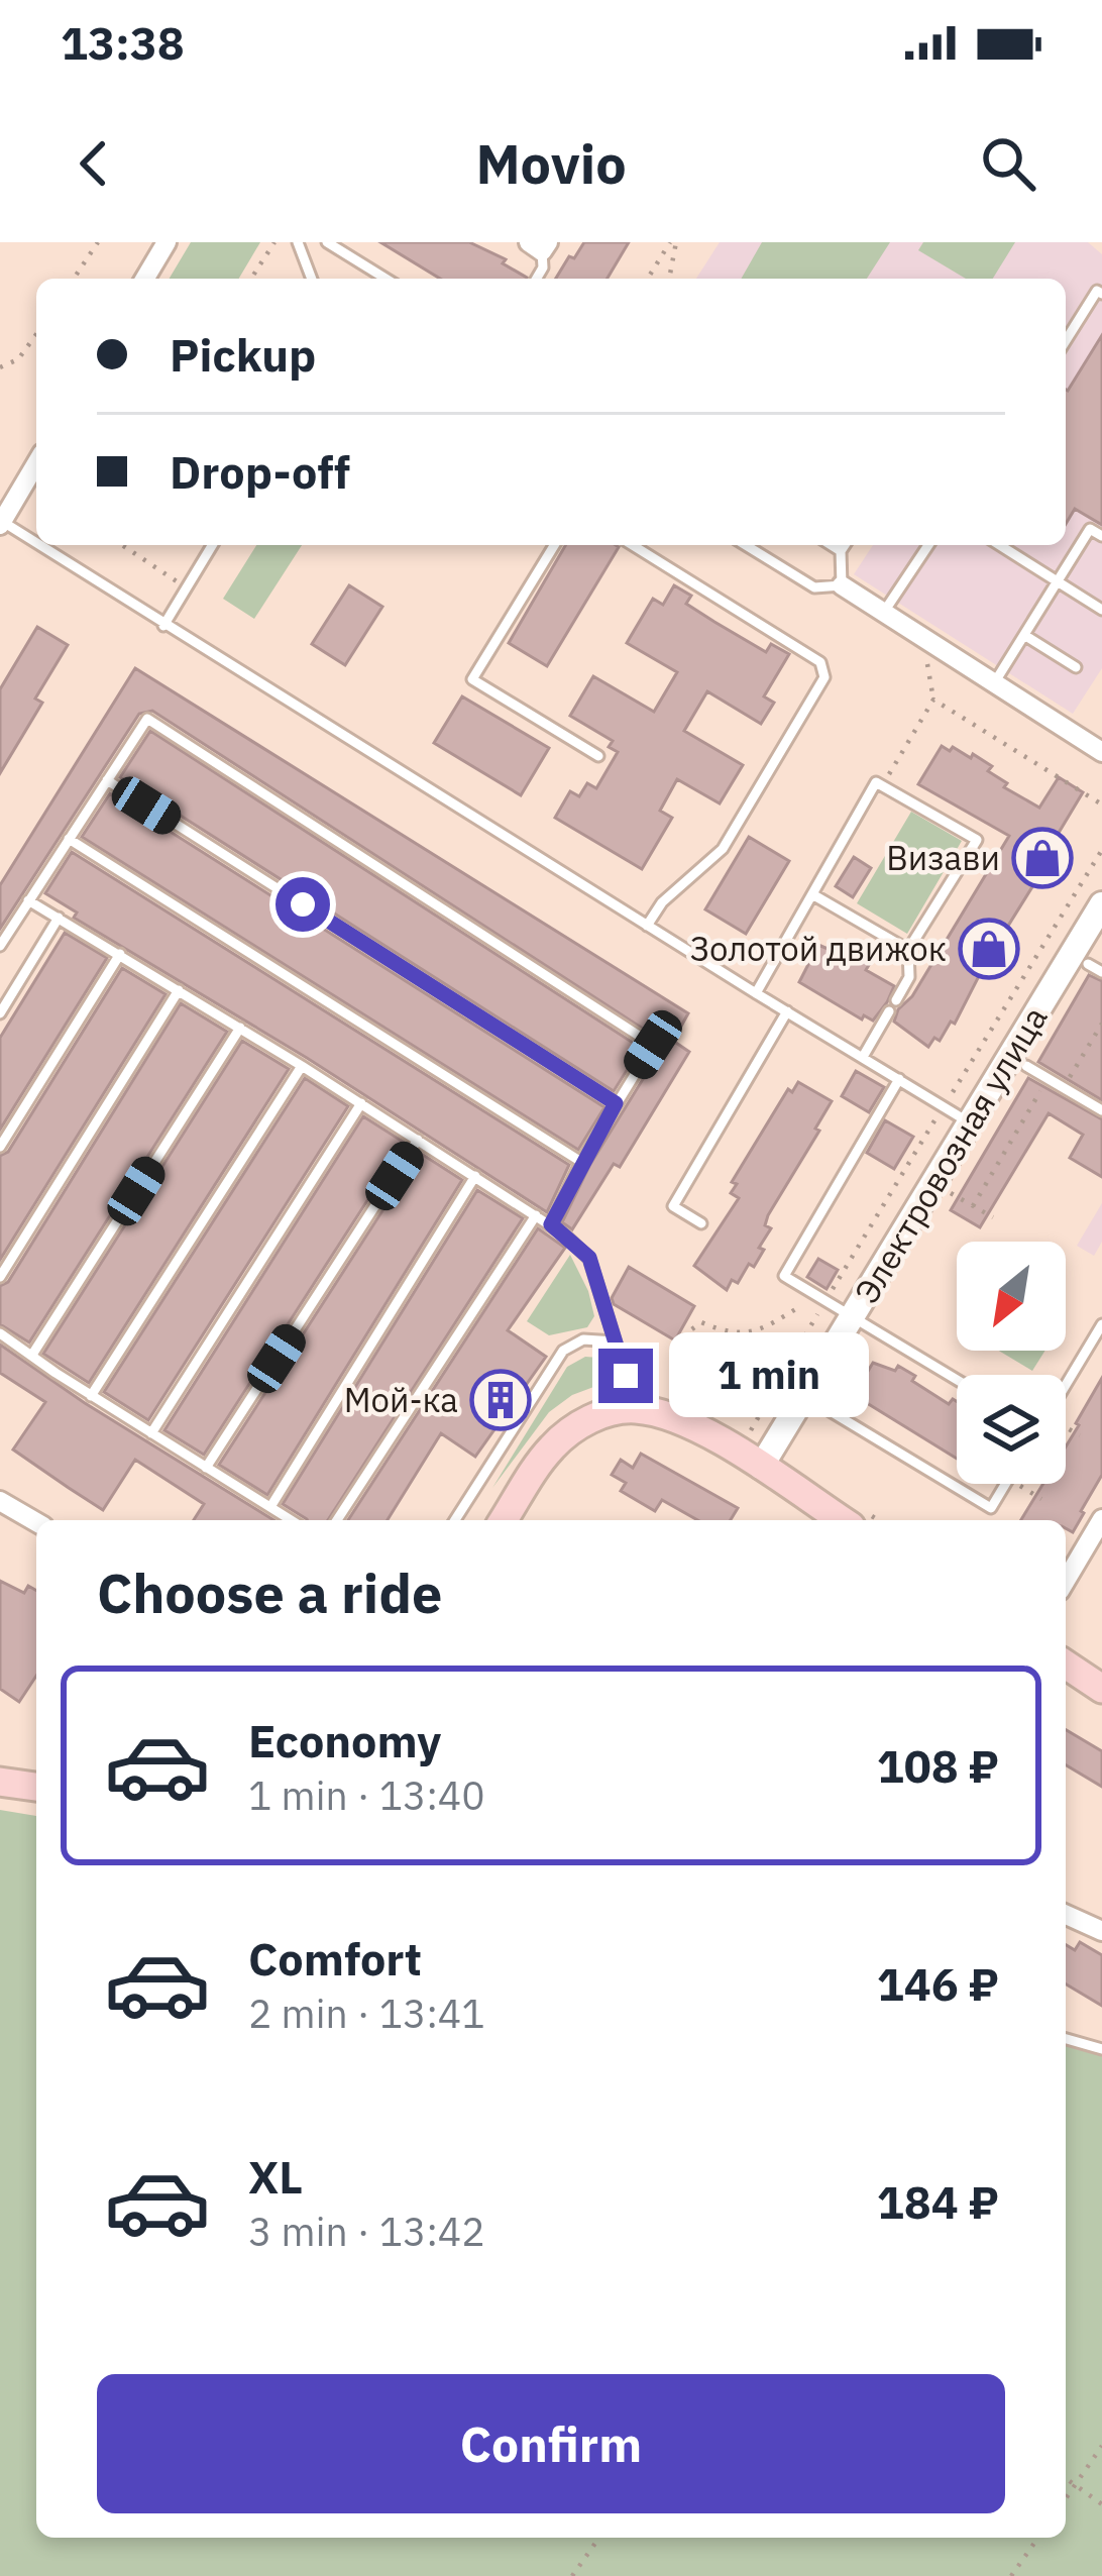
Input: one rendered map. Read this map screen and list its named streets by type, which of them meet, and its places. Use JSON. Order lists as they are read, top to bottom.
{
  "streets": {
    "street": ["Электровозная улица"]
  },
  "places": {
    "shop": ["Визави", "Золотой движок"],
    "building": ["Мой-ка"]
  },
  "north": "bottom left",
  "page": {
    "status": "13:38",
    "header": "Movio",
    "banner": ["Pickup", "Drop-off"],
    "bubble": "1 min",
    "heading": "Choose a ride",
    "list": [
      {
        "name": "Economy",
        "note": "1 min · 13:40",
        "value": "108 ₽"
      },
      {
        "name": "Comfort",
        "note": "2 min · 13:41",
        "value": "146 ₽"
      },
      {
        "name": "XL",
        "note": "3 min · 13:42",
        "value": "184 ₽"
      }
    ],
    "buttons": "Confirm"
  }
}
